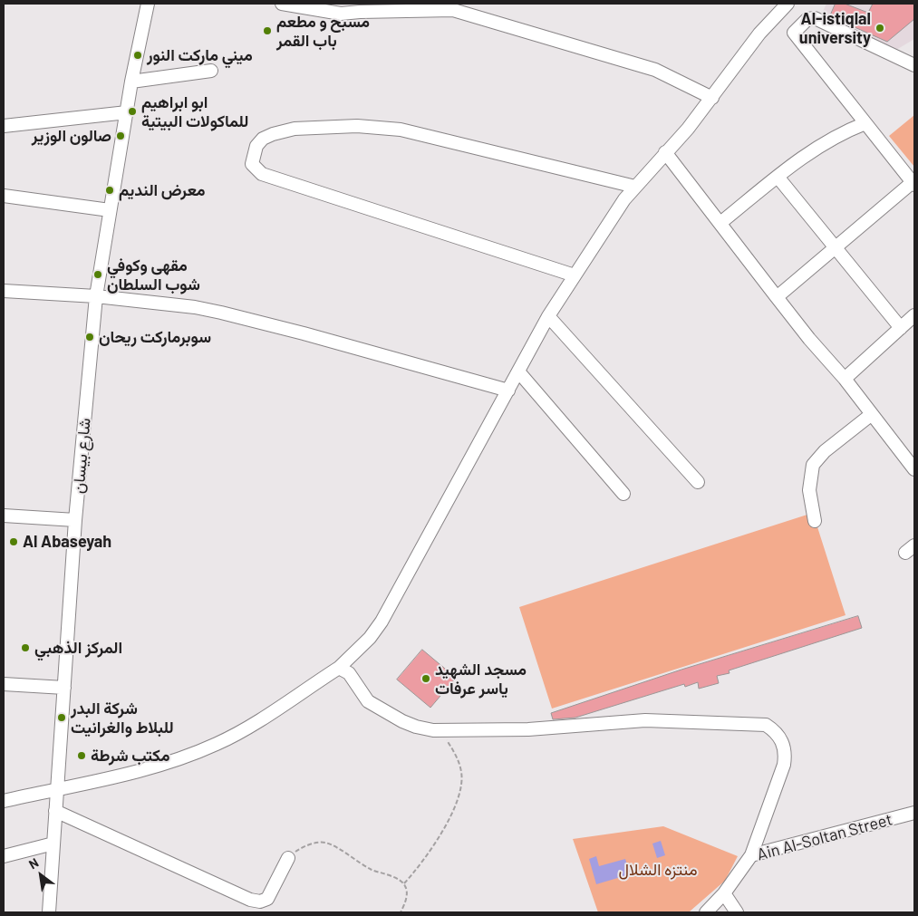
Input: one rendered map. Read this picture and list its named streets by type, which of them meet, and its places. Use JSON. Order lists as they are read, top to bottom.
{
  "streets": {
    "street": ["شارع بيسان", "Ain Al-Soltan Street"]
  },
  "parks": ["منتزه الشلال"],
  "places": [
    "Al-istiqlal university",
    "مسبح و مطعم باب القمر",
    "ميني ماركت النور",
    "ابو ابراهيم للماكولات البيتية",
    "صالون الوزير",
    "معرض النديم",
    "مقهى وكوفي شوب السلطان",
    "سوبرماركت ريحان",
    "Al Abaseyah",
    "المركز الذهبي",
    "مسجد الشهيد ياسر عرفات",
    "شركة البدر للبلاط والغرانيت",
    "مكتب شرطة"
  ],
  "north": "top left"
}
